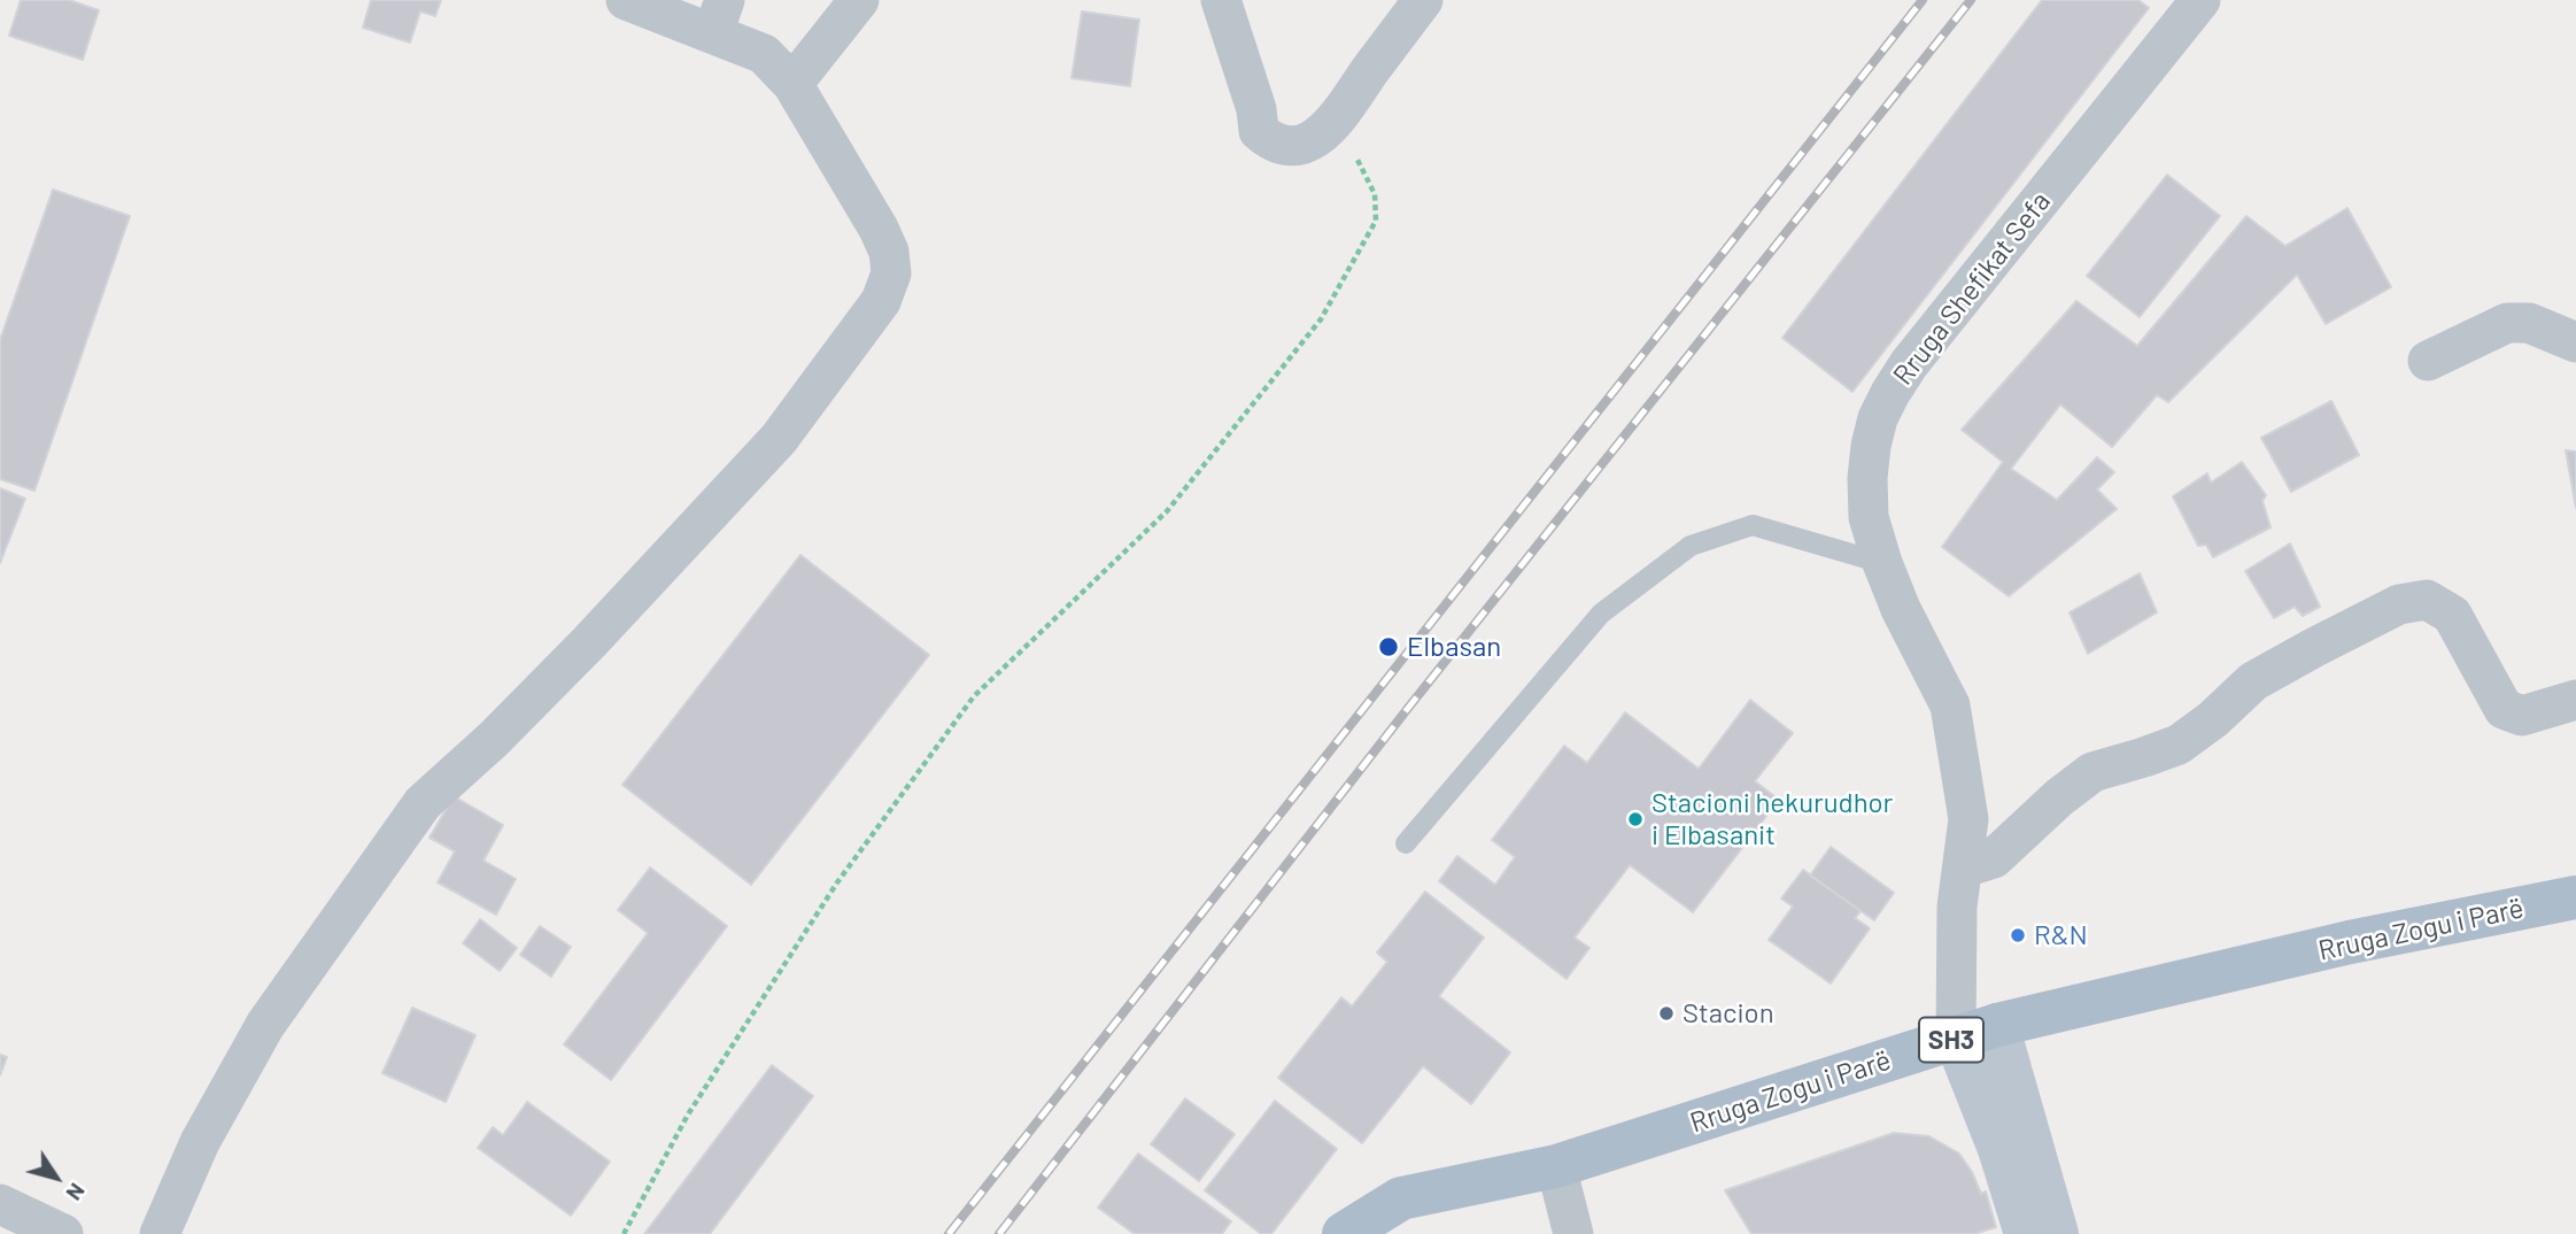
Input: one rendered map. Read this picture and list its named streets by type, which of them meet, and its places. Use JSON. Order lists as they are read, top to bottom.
{
  "streets": {
    "main road": ["Rruga Zogu i Parë", "SH3"],
    "street": ["Rruga Shefikat Sefa"]
  },
  "crossings": [
    ["Rruga Shefikat Sefa", "Rruga Zogu i Parë"]
  ],
  "places": [
    "Elbasan",
    "Stacioni hekurudhor i Elbasanit",
    "R&N",
    "Stacion"
  ],
  "north": "bottom right"
}
